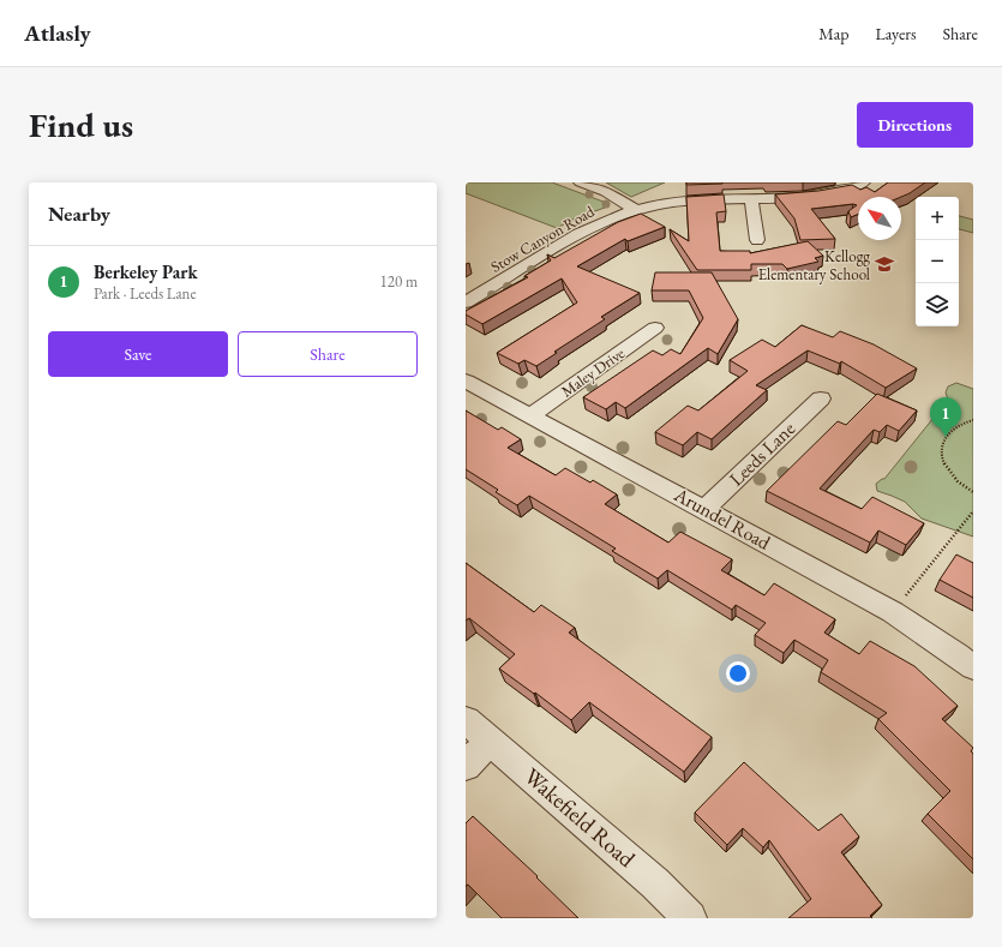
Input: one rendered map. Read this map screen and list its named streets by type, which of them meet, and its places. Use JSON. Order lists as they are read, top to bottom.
{
  "streets": {
    "street": [
      "Stow Canyon Road",
      "Maley Drive",
      "Leeds Lane",
      "Arundel Road",
      "Wakefield Road"
    ]
  },
  "crossings": [
    ["Maley Drive", "Arundel Road"],
    ["Leeds Lane", "Arundel Road"]
  ],
  "places": {
    "school or university": ["Kellogg Elementary School"]
  },
  "north": "top left",
  "page": {
    "header": "Atlasly",
    "nav": ["Map", "Layers", "Share"],
    "buttons": [
      "Directions",
      ["Save", "Share"]
    ],
    "title": "Find us",
    "heading": "Nearby",
    "map_buttons": ["+", "−"],
    "list": [
      {
        "mark": "1",
        "name": "Berkeley Park",
        "note": "Park · Leeds Lane",
        "value": "120 m"
      }
    ],
    "pins": "1"
  }
}
